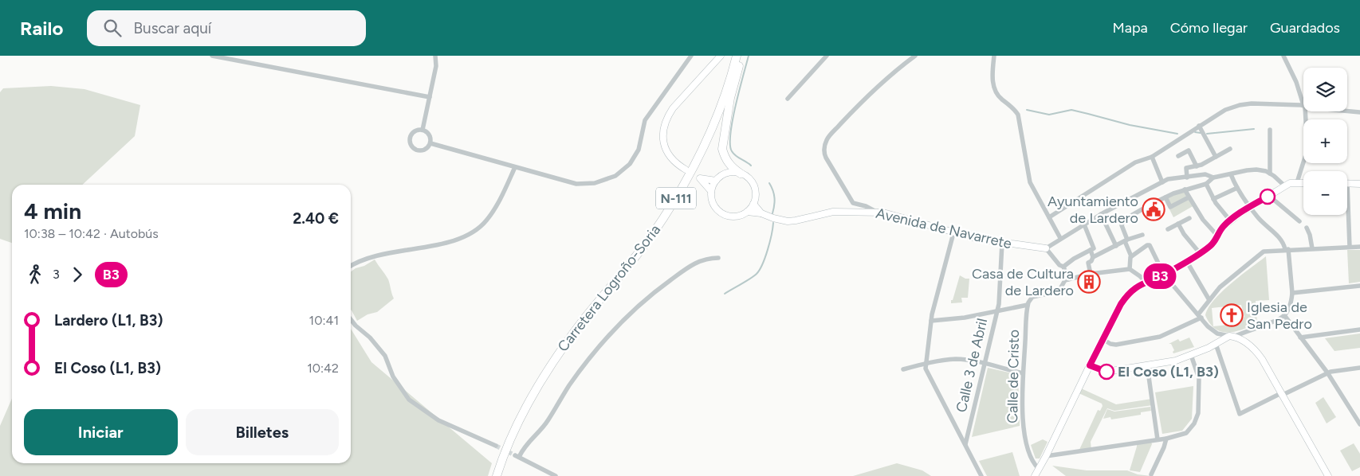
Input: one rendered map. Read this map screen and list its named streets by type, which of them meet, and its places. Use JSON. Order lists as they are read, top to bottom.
{
  "streets": {
    "highway": ["N-111", "Carretera Logroño-Soria"],
    "street": ["Avenida de Navarrete", "Calle 3 de Abril", "Calle de Cristo"]
  },
  "crossings": [
    ["Avenida de Navarrete", "Calle 3 de Abril"]
  ],
  "places": {
    "public building": ["Ayuntamiento de Lardero"],
    "building": ["Casa de Cultura de Lardero"],
    "church": ["Iglesia de San Pedro"],
    "other": ["El Coso (L1, B3)"]
  },
  "lines": ["bus line B3"],
  "page": {
    "header": "Railo",
    "search": "Buscar aquí",
    "nav": ["Mapa", "Cómo llegar", "Guardados"],
    "on_map": "B3",
    "map_buttons": ["+", "−"],
    "heading": ["4 min", "10:38 – 10:42 · Autobús", "2.40 €"],
    "legs": ["3", "B3"],
    "list": [
      {
        "name": "Lardero (L1, B3)",
        "value": "10:41"
      },
      {
        "name": "El Coso (L1, B3)",
        "value": "10:42"
      }
    ],
    "buttons": ["Iniciar", "Billetes"]
  }
}
